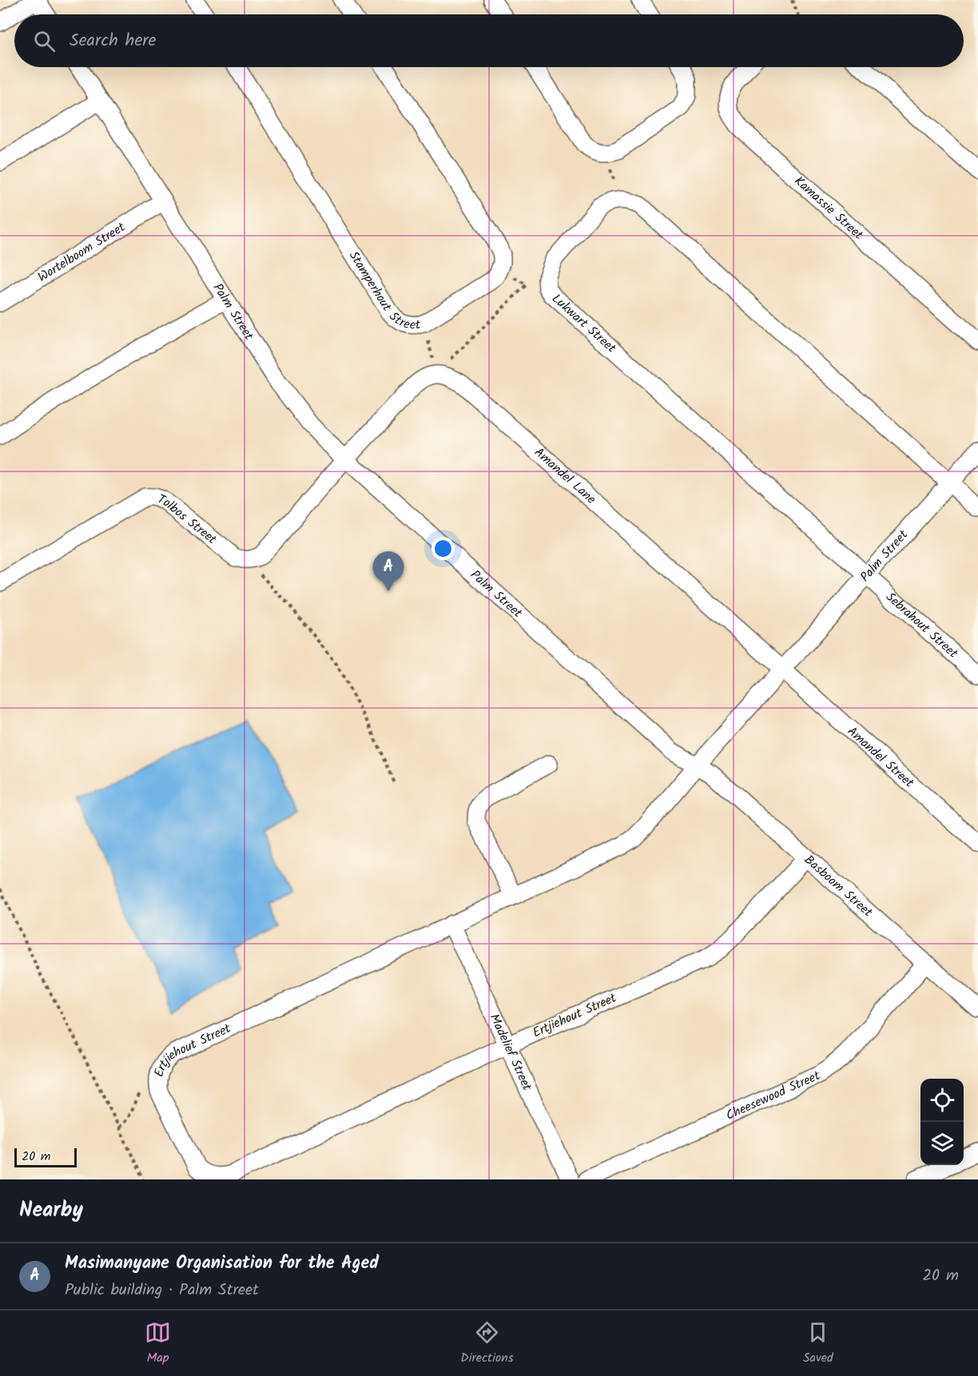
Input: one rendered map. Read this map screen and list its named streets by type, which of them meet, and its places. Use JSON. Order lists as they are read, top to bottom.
{
  "streets": {
    "street": [
      "Kamassie Street",
      "Wortelboom Street",
      "Stamperhout Street",
      "Palm Street",
      "Lukwart Street",
      "Amandel Lane",
      "Tolbos Street",
      "Sebrahout Street",
      "Amandel Street",
      "Basboom Street",
      "Ertjiehout Street",
      "Madelief Street",
      "Cheesewood Street"
    ]
  },
  "crossings": [
    ["Wortelboom Street", "Palm Street"],
    ["Palm Street", "Lukwart Street"],
    ["Palm Street", "Amandel Lane"],
    ["Palm Street", "Sebrahout Street"],
    ["Palm Street", "Amandel Street"],
    ["Palm Street", "Basboom Street"],
    ["Palm Street", "Ertjiehout Street"],
    ["Lukwart Street", "Sebrahout Street"],
    ["Amandel Lane", "Amandel Street"],
    ["Basboom Street", "Ertjiehout Street"],
    ["Basboom Street", "Cheesewood Street"],
    ["Ertjiehout Street", "Madelief Street"]
  ],
  "scale_bar": "20 m",
  "page": {
    "search": "Search here",
    "pins": "A",
    "scale": "20 m",
    "heading": "Nearby",
    "list": [
      {
        "mark": "A",
        "name": "Masimanyane Organisation for the Aged",
        "note": "Public building · Palm Street",
        "value": "20 m"
      }
    ],
    "nav": ["Map", "Directions", "Saved"]
  }
}
